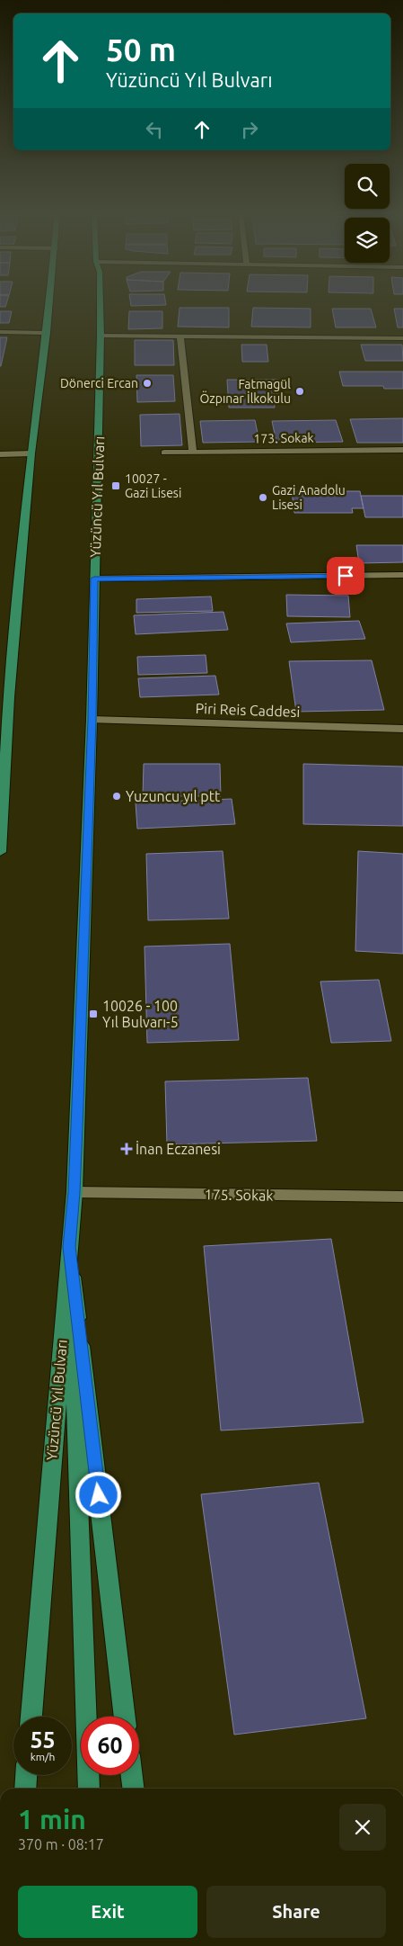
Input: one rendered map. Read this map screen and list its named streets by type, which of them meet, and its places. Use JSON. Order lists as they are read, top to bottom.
{
  "streets": {
    "main road": ["Yüzüncü Yıl Bulvarı"],
    "street": ["173. Sokak", "Piri Reis Caddesi", "175. Sokak"]
  },
  "crossings": [
    ["Yüzüncü Yıl Bulvarı", "Piri Reis Caddesi"],
    ["Yüzüncü Yıl Bulvarı", "175. Sokak"]
  ],
  "places": {
    "other": [
      "Dönerci Ercan",
      "Fatmagül Özpınar İlkokulu",
      "Gazi Anadolu Lisesi",
      "Yuzuncu yıl ptt"
    ],
    "transit": ["10027 - Gazi Lisesi", "10026 - 100 Yıl Bulvarı-5"],
    "health": ["İnan Eczanesi"]
  },
  "page": {
    "turn": ["50 m", "Yüzüncü Yıl Bulvarı"],
    "speed": "55 km/h",
    "limit": "60",
    "heading": ["1 min", "370 m · 08:17"],
    "buttons": ["Exit", "Share"]
  }
}
